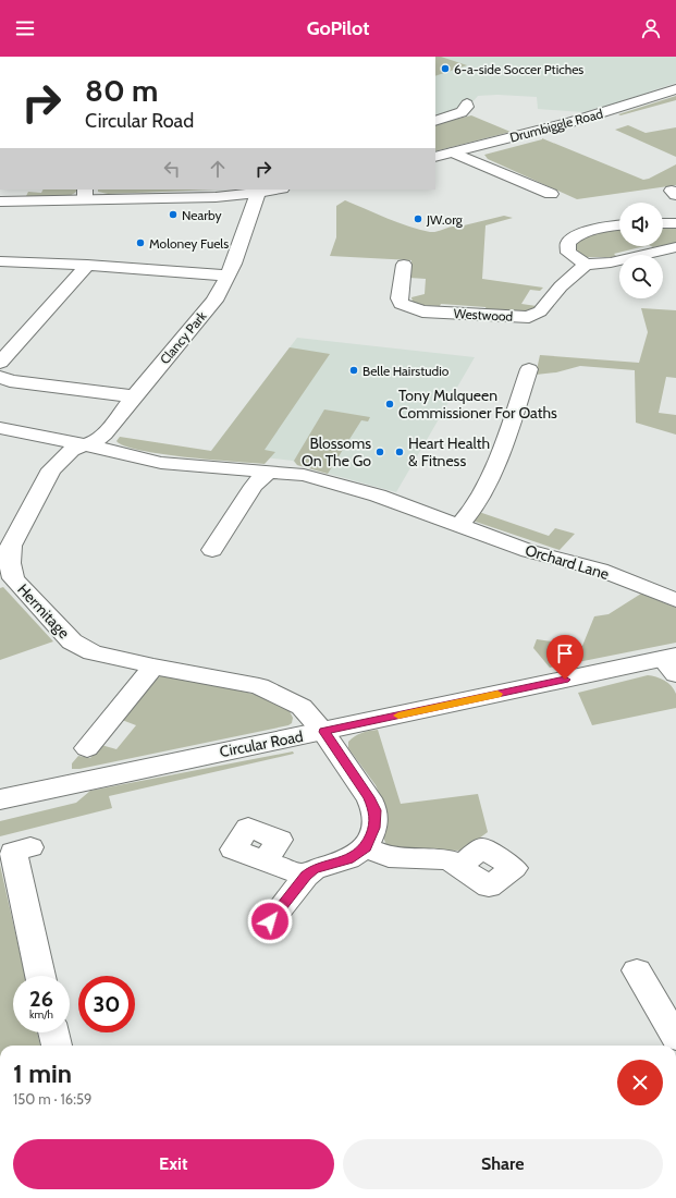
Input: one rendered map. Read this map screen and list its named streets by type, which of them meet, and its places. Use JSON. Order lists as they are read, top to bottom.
{
  "streets": {
    "street": [
      "Drumbiggle Road",
      "Westwood",
      "Clancy Park",
      "Orchard Lane",
      "Hermitage",
      "Circular Road"
    ]
  },
  "crossings": [
    ["Clancy Park", "Hermitage"],
    ["Hermitage", "Circular Road"]
  ],
  "places": [
    "6-a-side Soccer Ptiches",
    "Nearby",
    "JW.org",
    "Moloney Fuels",
    "Belle Hairstudio",
    "Tony Mulqueen Commissioner For Oaths",
    "Blossoms On The Go",
    "Heart Health & Fitness"
  ],
  "page": {
    "header": "GoPilot",
    "turn": ["80 m", "Circular Road"],
    "speed": "26 km/h",
    "limit": "30",
    "heading": ["1 min", "150 m · 16:59"],
    "buttons": ["Exit", "Share"]
  }
}
